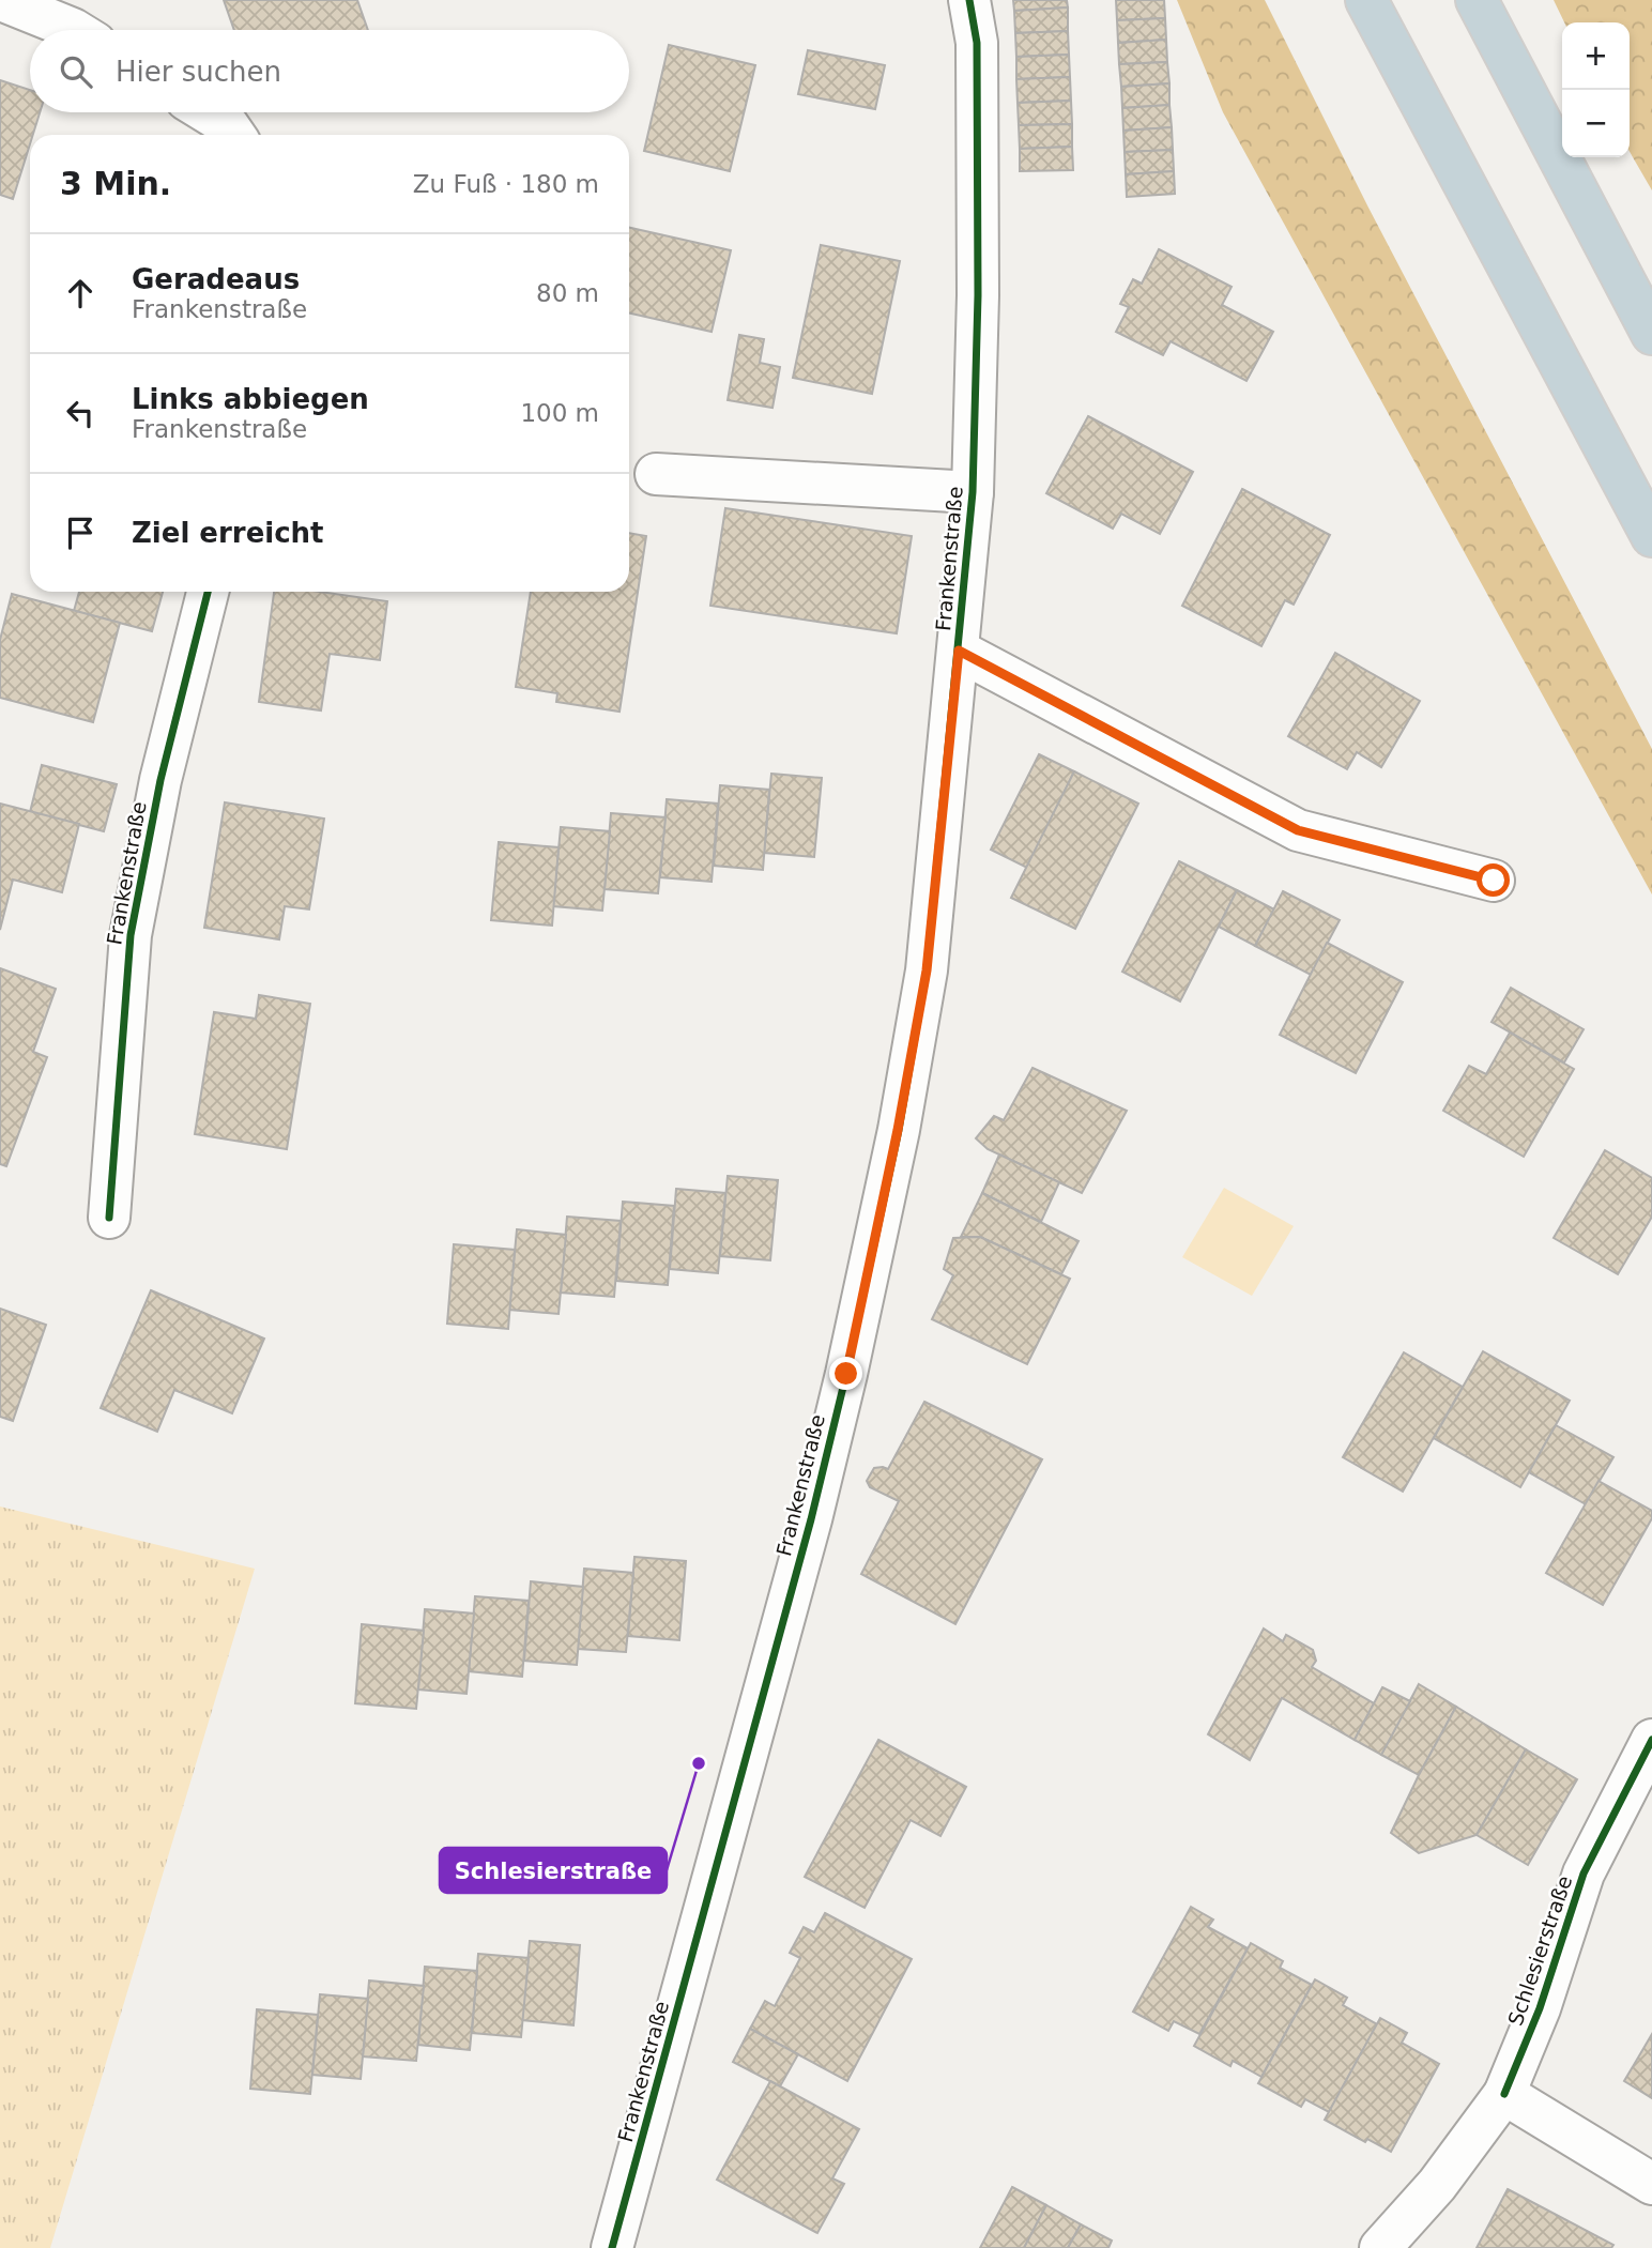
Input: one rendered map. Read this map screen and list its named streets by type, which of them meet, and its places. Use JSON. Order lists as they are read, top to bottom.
{
  "streets": {
    "street": ["Frankenstraße", "Schlesierstraße"]
  },
  "places": ["Schlesierstraße"],
  "page": {
    "map_buttons": ["+", "−"],
    "search": "Hier suchen",
    "heading": ["3 Min.", "Zu Fuß · 180 m"],
    "list": [
      ["Geradeaus", "Frankenstraße", "80 m"],
      ["Links abbiegen", "Frankenstraße", "100 m"],
      "Ziel erreicht"
    ]
  }
}
